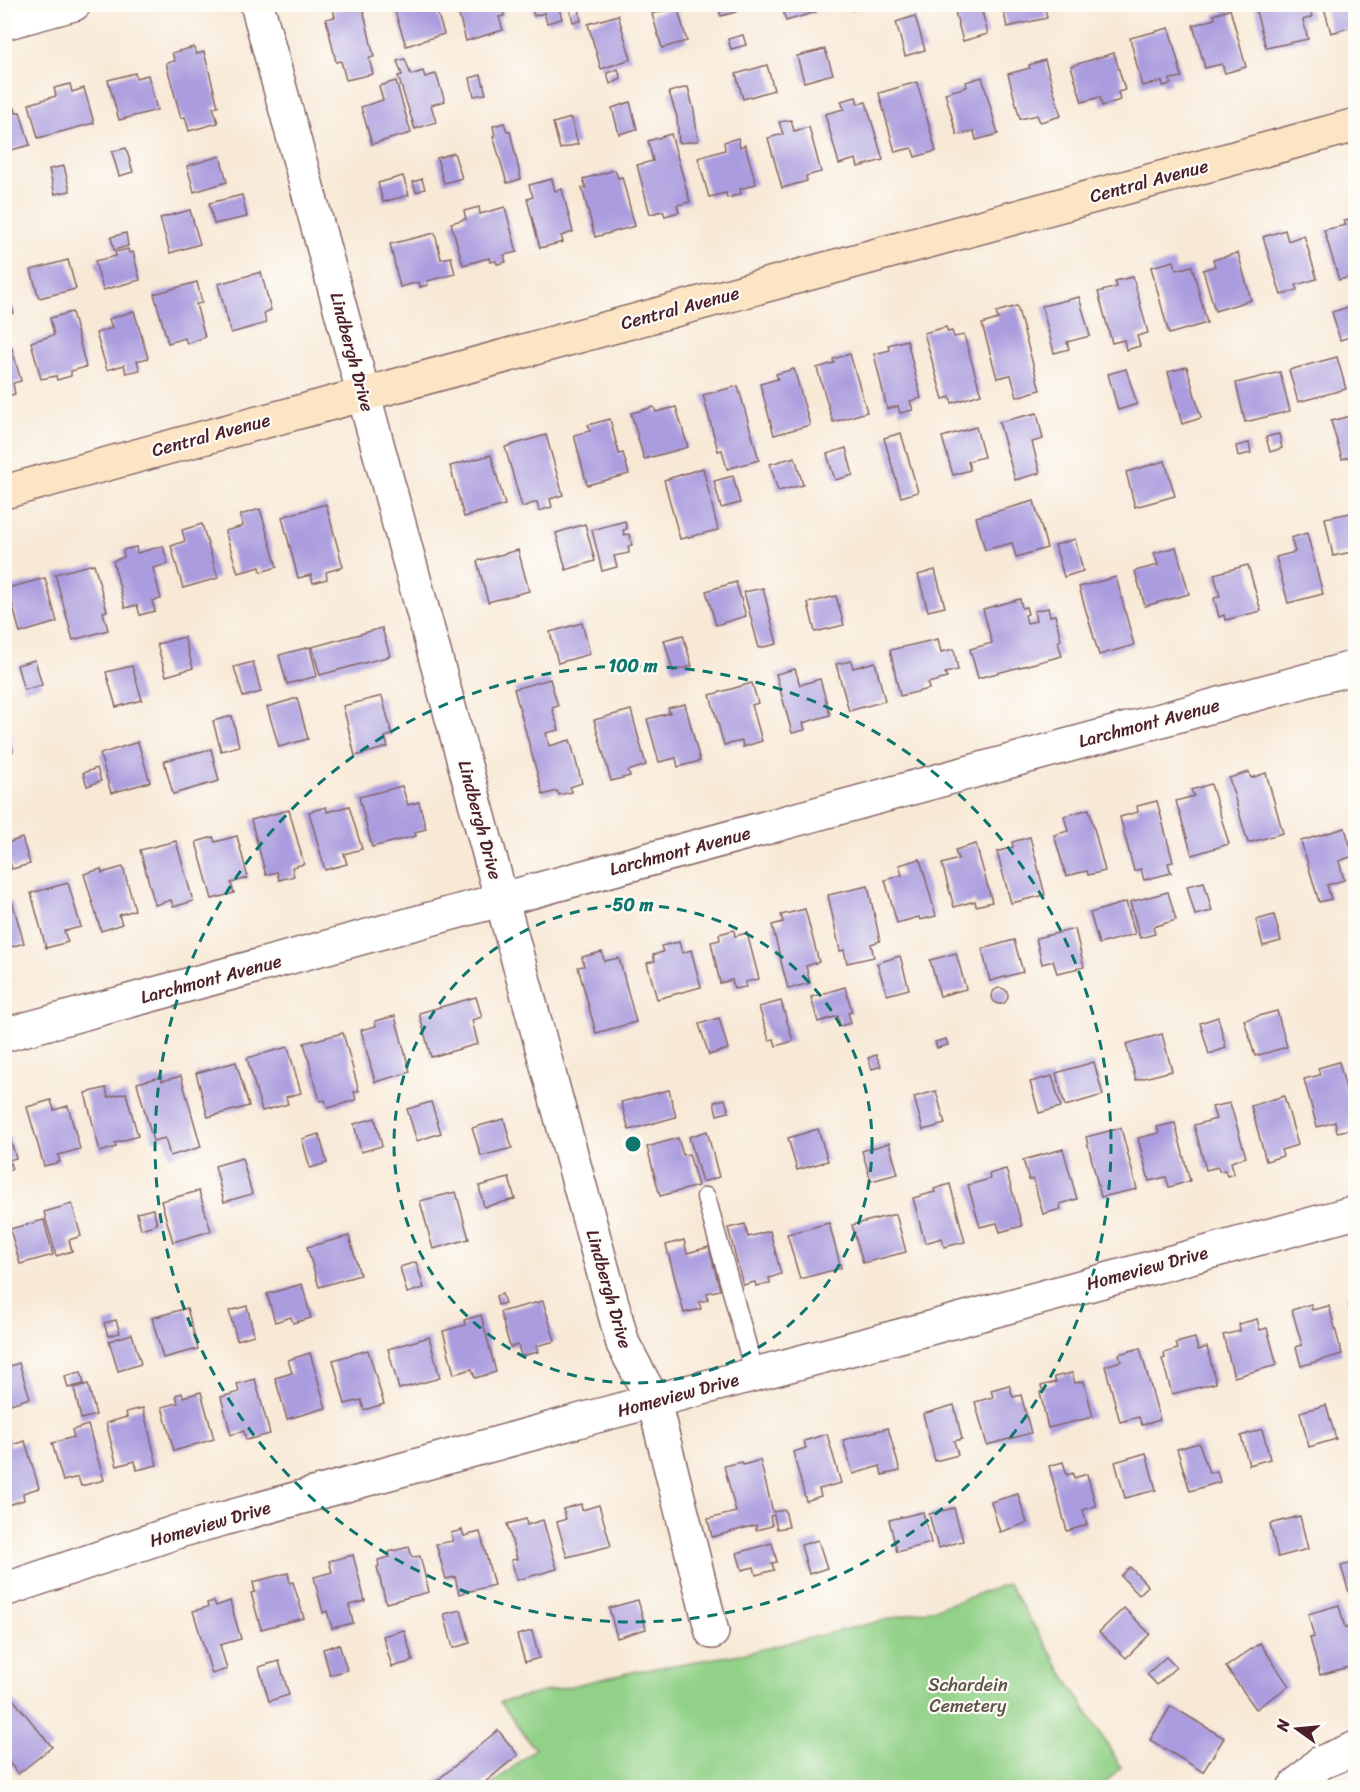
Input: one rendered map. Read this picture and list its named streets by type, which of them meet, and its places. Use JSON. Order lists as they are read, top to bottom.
{
  "streets": {
    "street": [
      "Central Avenue",
      "Lindbergh Drive",
      "Larchmont Avenue",
      "Homeview Drive"
    ]
  },
  "crossings": [
    ["Central Avenue", "Lindbergh Drive"],
    ["Lindbergh Drive", "Larchmont Avenue"],
    ["Lindbergh Drive", "Homeview Drive"]
  ],
  "parks": ["Schardein Cemetery"],
  "north": "left",
  "rings": ["100 m", "50 m"]
}
